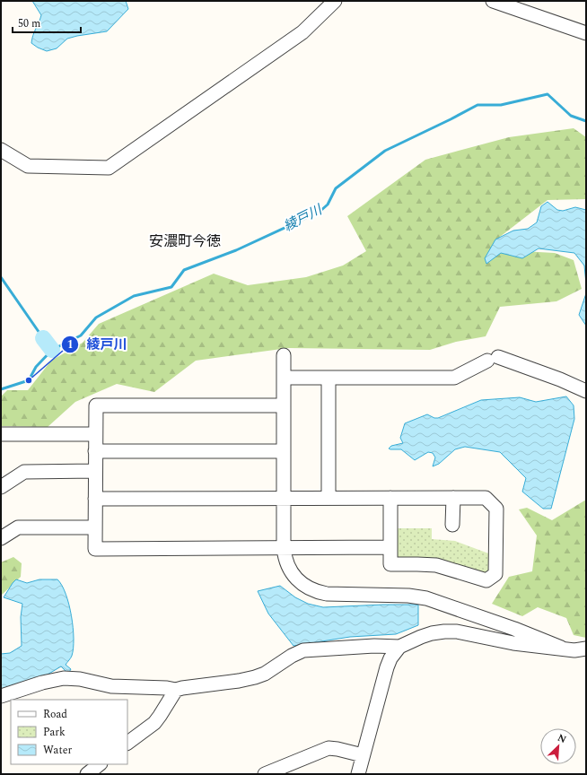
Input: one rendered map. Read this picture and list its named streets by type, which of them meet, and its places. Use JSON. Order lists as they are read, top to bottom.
{
  "districts": ["安濃町今徳"],
  "water": ["綾戸川"],
  "places": ["綾戸川"],
  "legend": ["Road", "Park", "Water"],
  "scale_bar": "50 m",
  "north": "top right"
}
